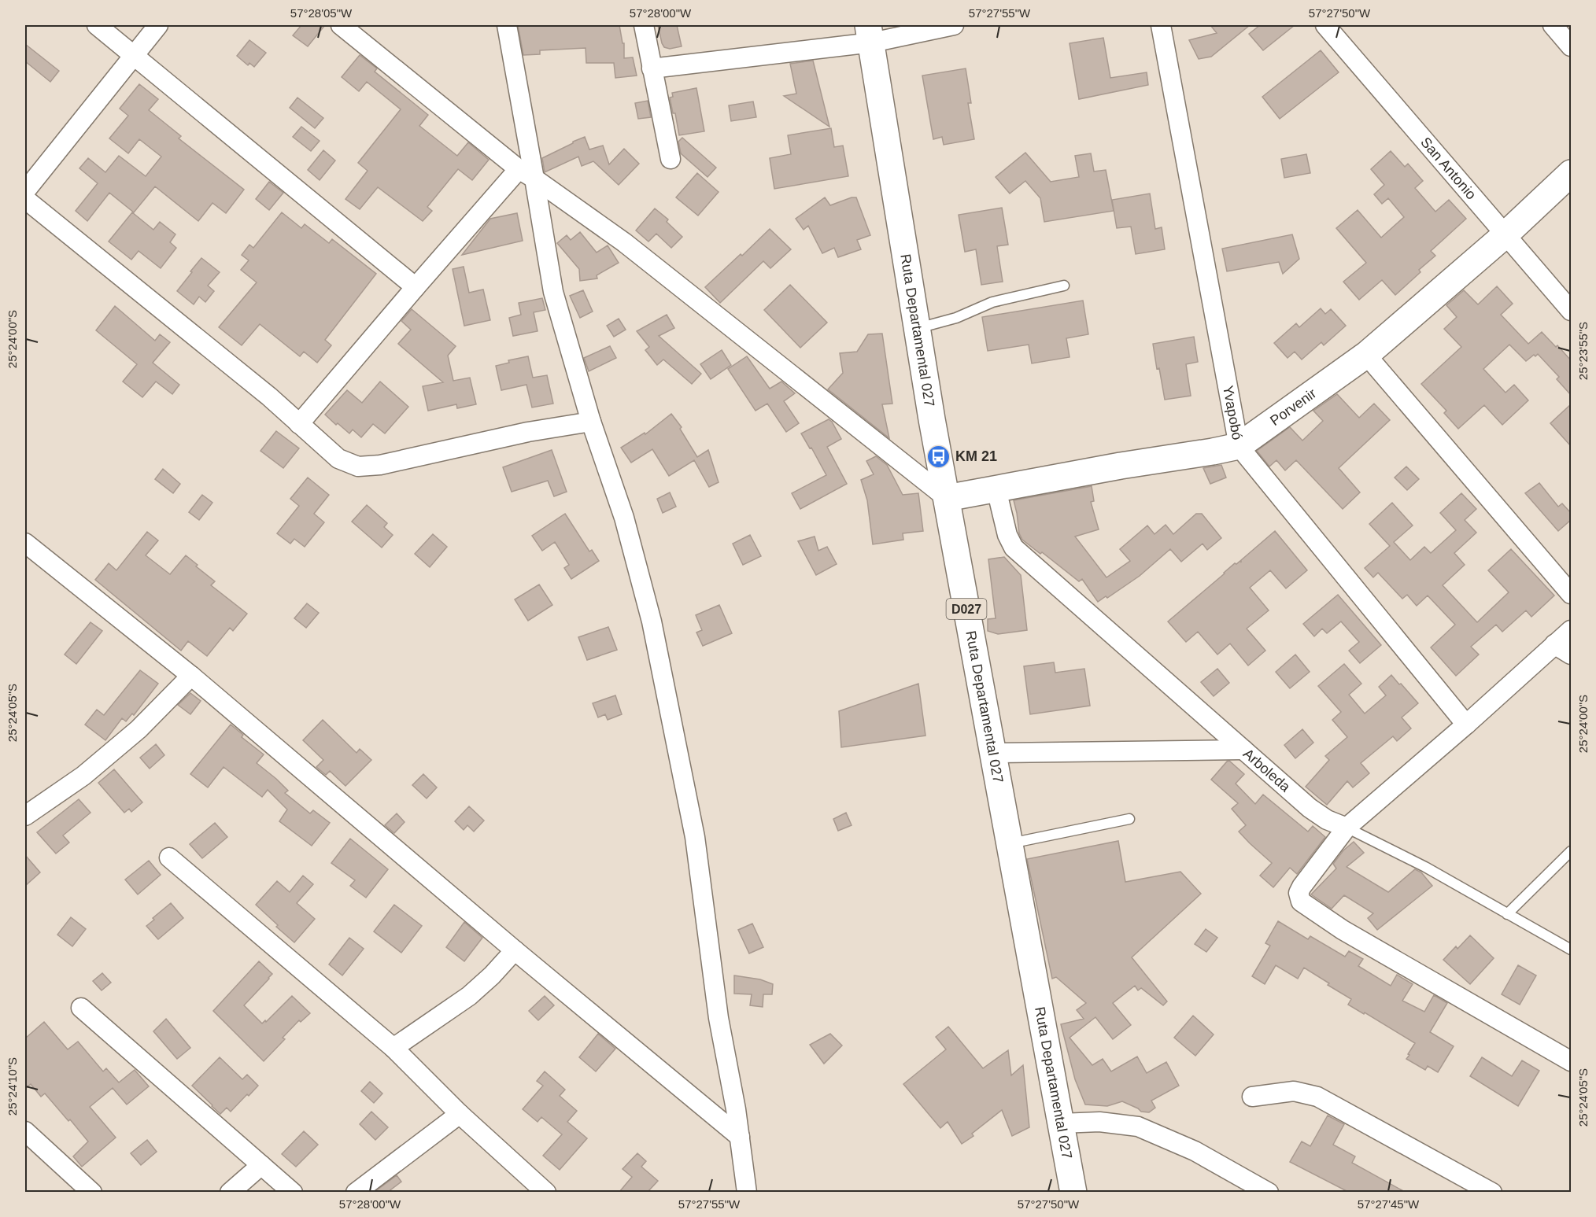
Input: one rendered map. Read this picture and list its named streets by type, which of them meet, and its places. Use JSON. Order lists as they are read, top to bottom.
{
  "streets": {
    "main road": ["Ruta Departamental 027", "Porvenir", "D027"],
    "street": ["San Antonio", "Yvapobó", "Arboleda"]
  },
  "crossings": [
    ["San Antonio", "Porvenir"],
    ["Ruta Departamental 027", "Porvenir"],
    ["Porvenir", "Yvapobó"],
    ["Porvenir", "Arboleda"]
  ],
  "places": {
    "bus stop": ["KM 21"]
  },
  "coordinates": [
    "57°28'05\"W",
    "57°28'00\"W",
    "57°27'55\"W",
    "57°27'50\"W",
    "25°24'00\"S",
    "25°23'55\"S",
    "25°24'05\"S",
    "25°24'10\"S",
    "57°27'45\"W"
  ]
}
